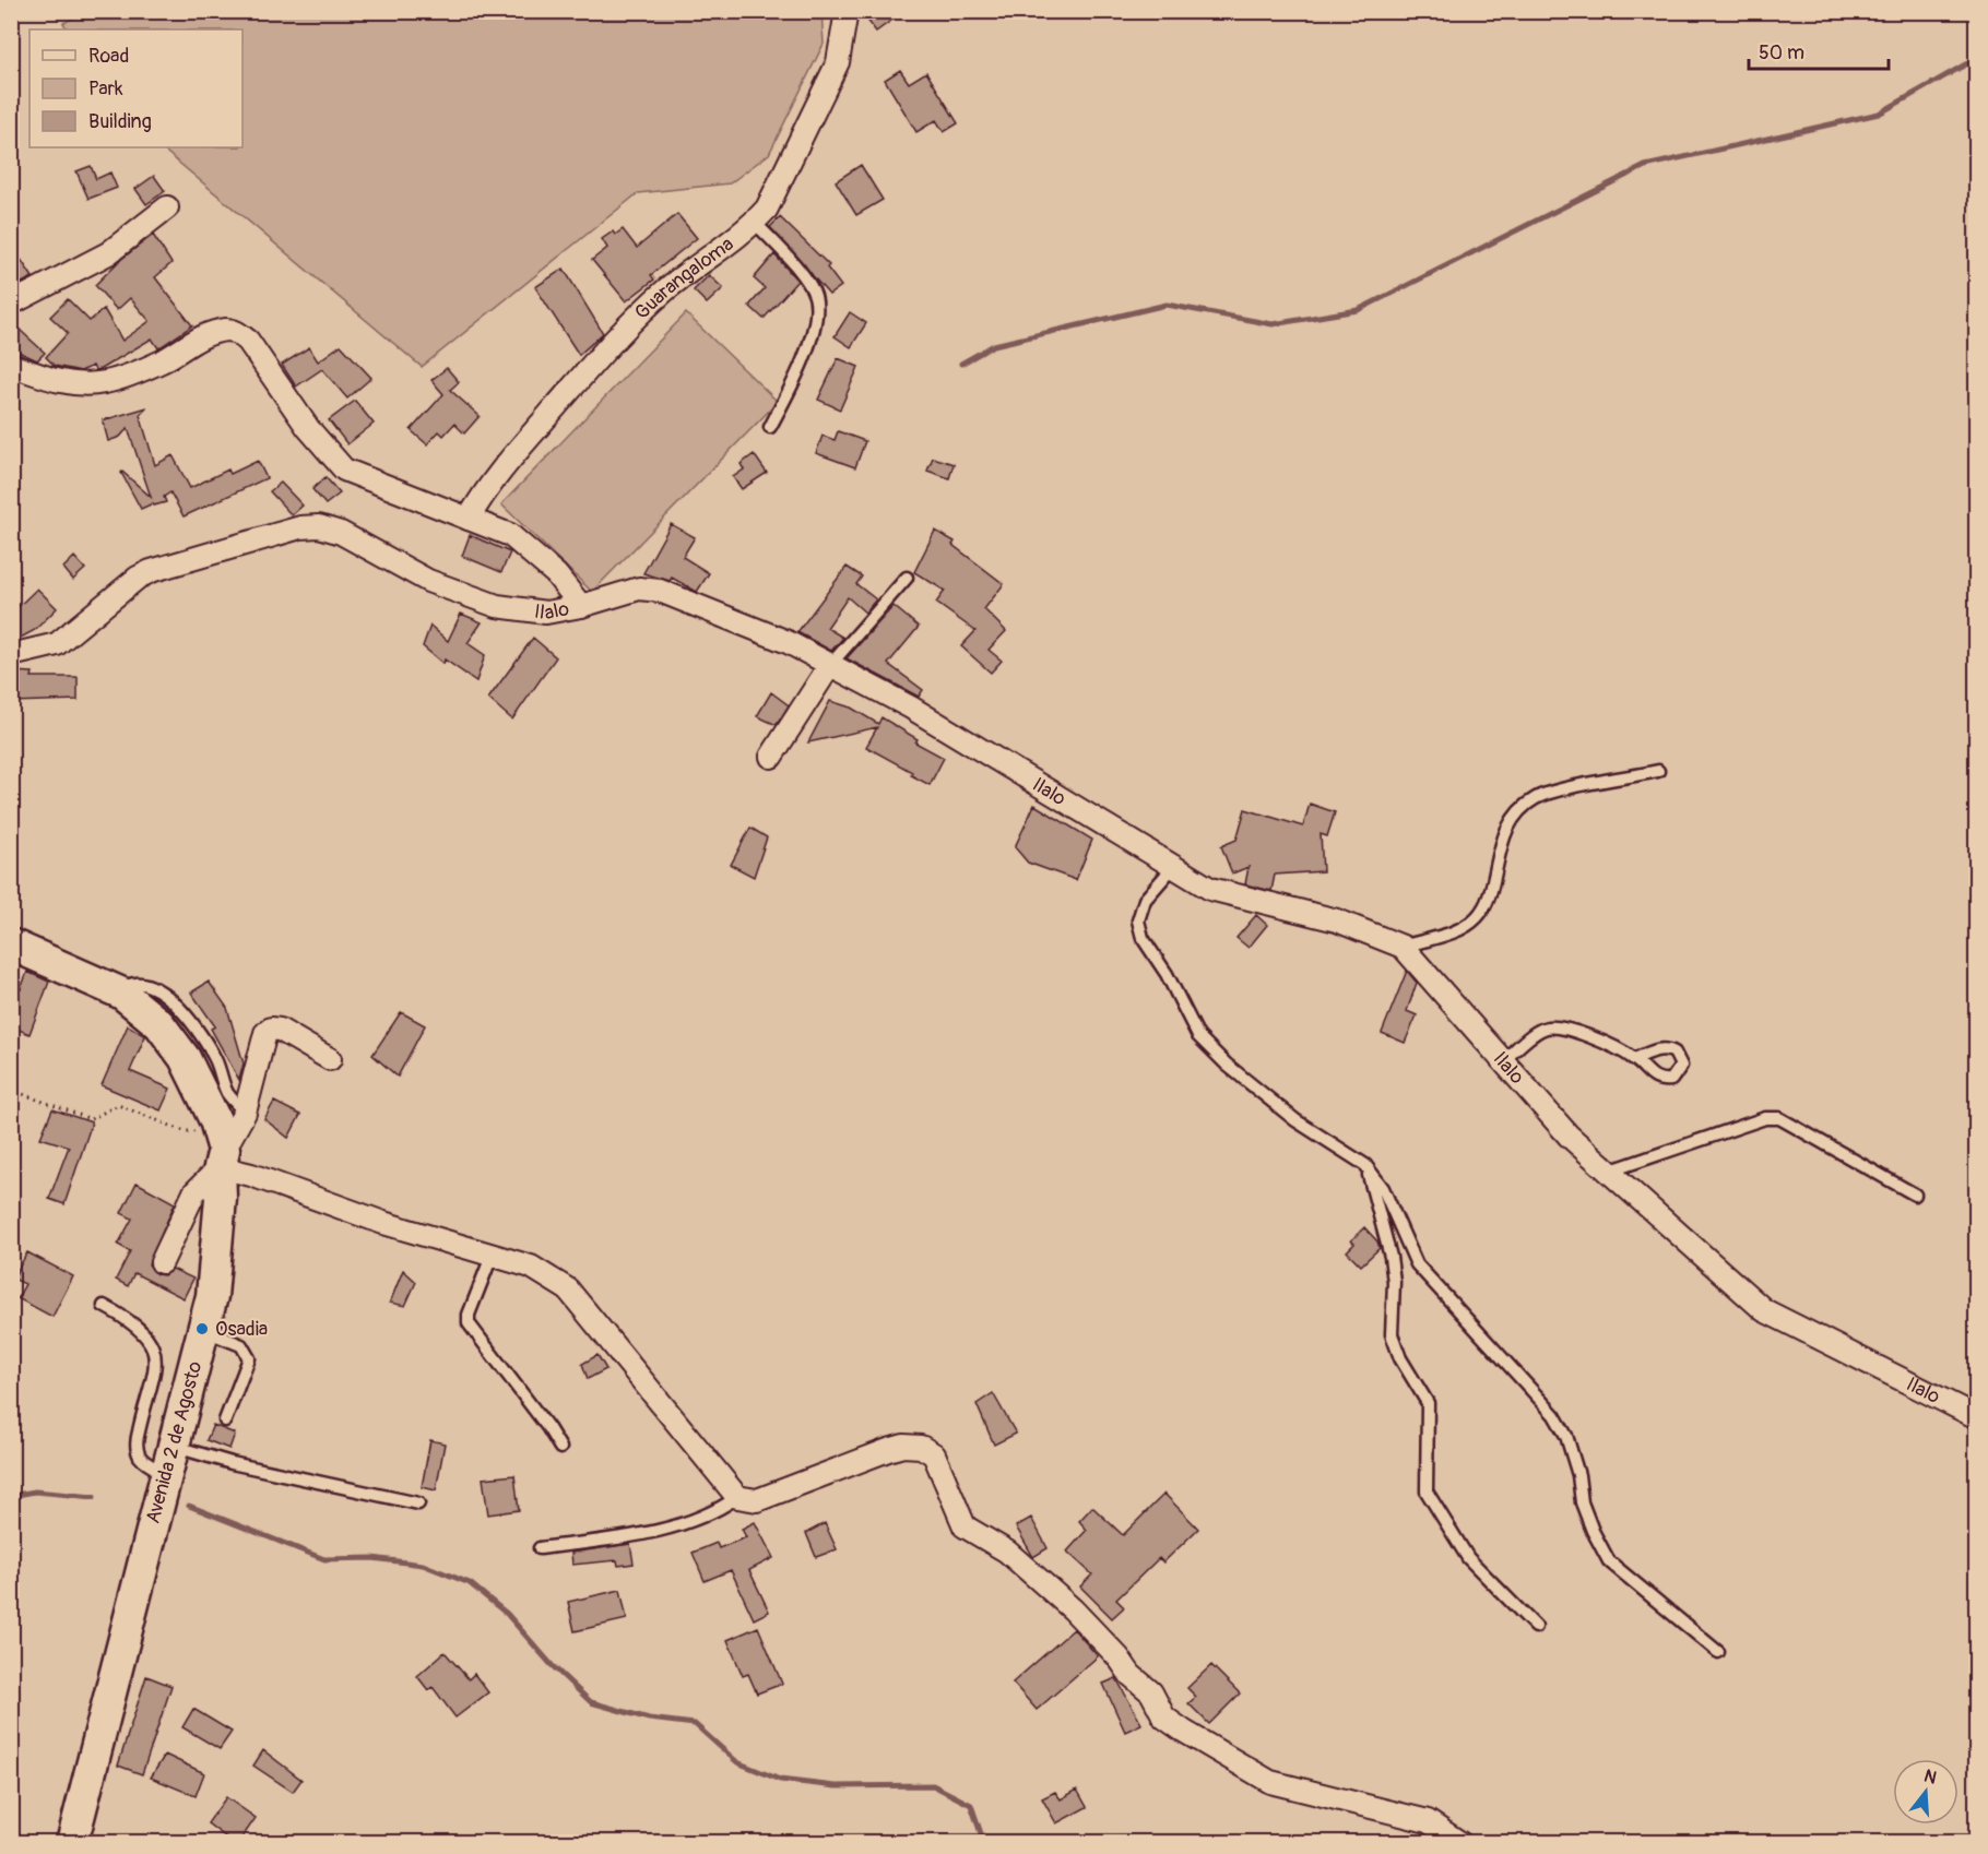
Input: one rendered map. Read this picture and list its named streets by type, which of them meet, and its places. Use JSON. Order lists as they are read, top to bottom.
{
  "streets": {
    "main road": ["Avenida 2 de Agosto"],
    "street": ["Guarangaloma", "Ilalo"]
  },
  "places": ["Osadia"],
  "legend": ["Road", "Park", "Building"],
  "scale_bar": "50 m",
  "north": "top"
}
